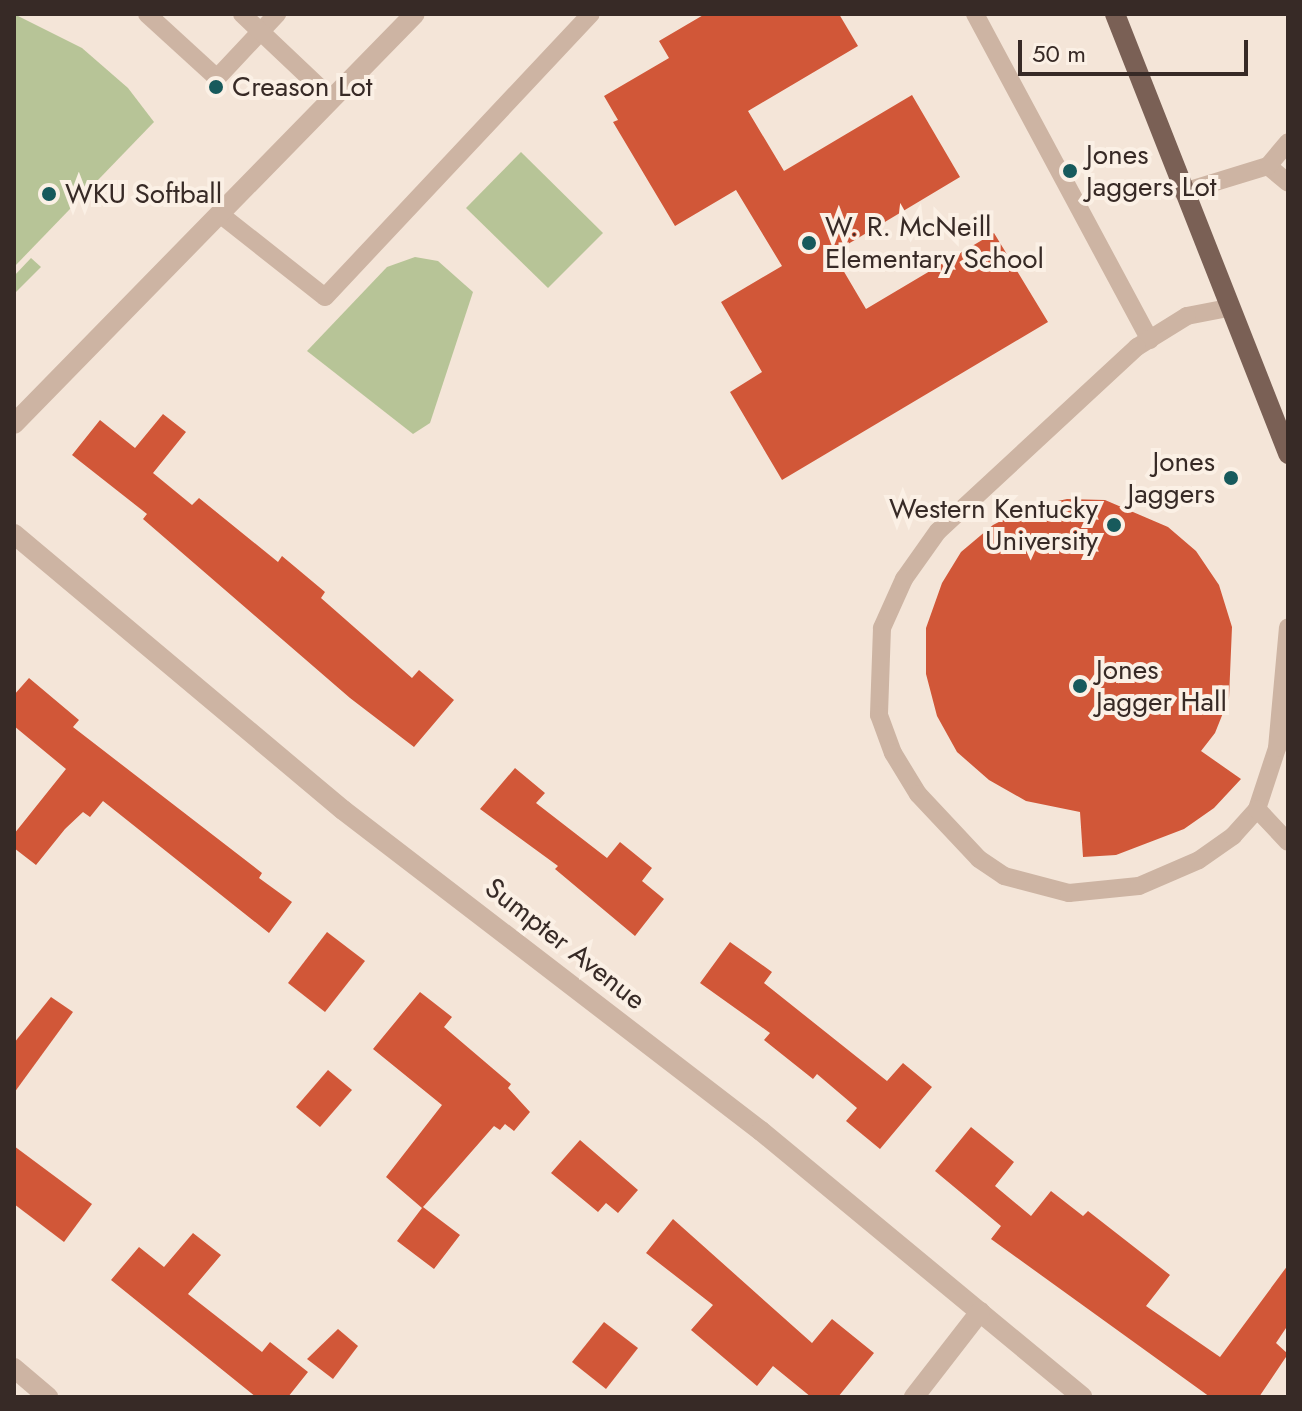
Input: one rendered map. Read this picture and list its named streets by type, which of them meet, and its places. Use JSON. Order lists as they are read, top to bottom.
{
  "streets": {
    "street": ["Sumpter Avenue"]
  },
  "places": [
    "Creason Lot",
    "Jones Jaggers Lot",
    "WKU Softball",
    "W. R. McNeill Elementary School",
    "Jones Jaggers",
    "Western Kentucky University",
    "Jones Jagger Hall"
  ],
  "scale_bar": "50 m"
}
